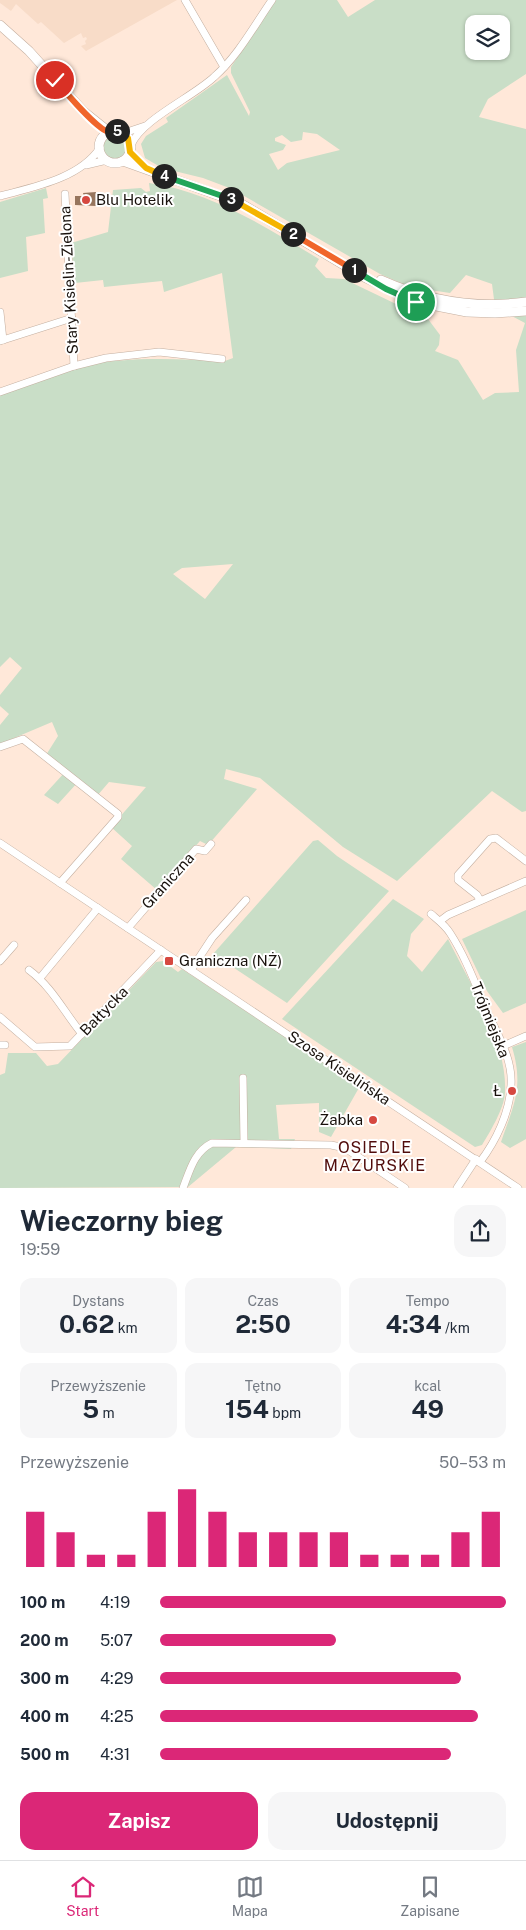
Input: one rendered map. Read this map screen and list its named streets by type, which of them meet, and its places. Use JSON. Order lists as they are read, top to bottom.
{
  "streets": {
    "street": [
      "Stary Kisielin-Zielona",
      "Graniczna",
      "Bałtycka",
      "Trójmiejska",
      "Szosa Kisielińska"
    ]
  },
  "crossings": [
    ["Graniczna", "Szosa Kisielińska"],
    ["Bałtycka", "Szosa Kisielińska"],
    ["Trójmiejska", "Szosa Kisielińska"]
  ],
  "districts": ["OSIEDLE MAZURSKIE"],
  "places": {
    "other": ["Blu Hotelik", "Ł", "Żabka"],
    "transit": ["Graniczna (NŻ)"]
  },
  "page": {
    "pins": [
      "5",
      "4",
      "3",
      "2",
      "1"
    ],
    "heading": ["Wieczorny bieg", "19:59"],
    "stats": [
      ["Dystans", "0.62 km"],
      ["Czas", "2:50"],
      ["Tempo", "4:34 /km"],
      ["Przewyższenie", "5 m"],
      ["Tętno", "154 bpm"],
      ["kcal", "49"]
    ],
    "chart": ["Przewyższenie", "50–53 m"],
    "list": [
      {
        "name": "100 m",
        "note": "4:19"
      },
      {
        "name": "200 m",
        "note": "5:07"
      },
      {
        "name": "300 m",
        "note": "4:29"
      },
      {
        "name": "400 m",
        "note": "4:25"
      },
      {
        "name": "500 m",
        "note": "4:31"
      }
    ],
    "buttons": ["Zapisz", "Udostępnij"],
    "tabs": ["Start", "Mapa", "Zapisane"]
  }
}
